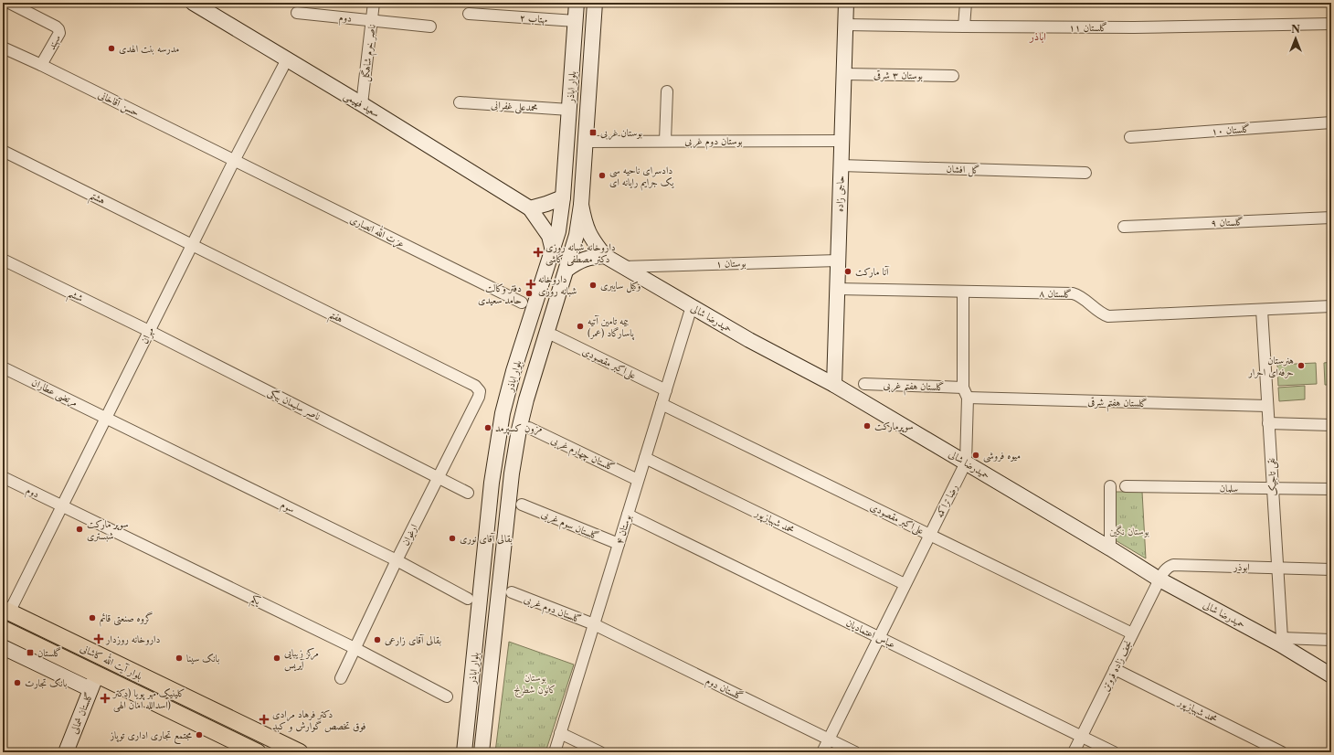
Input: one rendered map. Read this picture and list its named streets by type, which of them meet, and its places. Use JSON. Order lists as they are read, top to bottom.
{
  "streets": {
    "main road": [
      "بلوار اباذر",
      "سعید فهیمی",
      "حاجی زاده",
      "حمیدرضا شالی",
      "بلوار آیت الله کاشانی",
      "گلستان شمالی"
    ],
    "street": [
      "دوم",
      "مهتاب ۲",
      "گلستان ۱۱",
      "سهند",
      "ناصر خرم شاهگل",
      "بوستان ۳ شرقی",
      "حسن آقاخانی",
      "محمدعلی غفرانی",
      "گلستان ۱۰",
      "بوستان دوم غربی",
      "گل افشان",
      "هشتم",
      "گلستان ۹",
      "عزت الله انصاری",
      "بوستان ۱",
      "گلستان ٨",
      "ششم",
      "هفتم",
      "مهران",
      "علی‌اکبر مقصودی",
      "گلستان هفتم غربی",
      "مرتضی عطاران",
      "گلستان هفتم شرقی",
      "ناصر سلیمان بیگی",
      "گلستان چهارم غربی",
      "نقی تاجیک",
      "سلمان",
      "رضا تراکمه",
      "سوم",
      "محمد شهبازپور",
      "گلستان سوم غربی",
      "بوستان ۴",
      "ارغوان",
      "ابوذر",
      "یکم",
      "گلستان دوم غربی",
      "عباس اعتمادیان",
      "نجف زاده فروتن",
      "گلستان دوم"
    ]
  },
  "crossings": [
    ["دوم", "ناصر خرم شاهگل"],
    ["دوم", "مهران"],
    ["دوم", "یکم"],
    ["مهتاب ۲", "بلوار اباذر"],
    ["گلستان ۱۱", "حاجی زاده"],
    ["سهند", "حسن آقاخانی"],
    ["ناصر خرم شاهگل", "سعید فهیمی"],
    ["بوستان ۳ شرقی", "حاجی زاده"],
    ["بلوار اباذر", "محمدعلی غفرانی"],
    ["بلوار اباذر", "بوستان دوم غربی"],
    ["بلوار اباذر", "حمیدرضا شالی"],
    ["حسن آقاخانی", "عزت الله انصاری"],
    ["حسن آقاخانی", "مهران"],
    ["سعید فهیمی", "مهران"],
    ["بوستان دوم غربی", "حاجی زاده"],
    ["گل افشان", "حاجی زاده"],
    ["حاجی زاده", "بوستان ۱"],
    ["حاجی زاده", "گلستان ٨"],
    ["حاجی زاده", "حمیدرضا شالی"],
    ["هشتم", "هفتم"],
    ["هشتم", "مهران"],
    ["عزت الله انصاری", "مهران"],
    ["بوستان ۱", "حمیدرضا شالی"],
    ["گلستان ٨", "نقی تاجیک"],
    ["گلستان ٨", "رضا تراکمه"],
    ["ششم", "مهران"],
    ["ششم", "ناصر سلیمان بیگی"],
    ["هفتم", "مهران"],
    ["هفتم", "ارغوان"],
    ["حمیدرضا شالی", "نقی تاجیک"],
    ["حمیدرضا شالی", "رضا تراکمه"],
    ["حمیدرضا شالی", "بوستان ۴"],
    ["حمیدرضا شالی", "ابوذر"],
    ["حمیدرضا شالی", "نجف زاده فروتن"],
    ["مهران", "مرتضی عطاران"],
    ["مهران", "ناصر سلیمان بیگی"],
    ["مهران", "سوم"],
    ["مهران", "یکم"],
    ["مهران", "بلوار آیت الله کاشانی"],
    ["علی‌اکبر مقصودی", "رضا تراکمه"],
    ["علی‌اکبر مقصودی", "بوستان ۴"],
    ["علی‌اکبر مقصودی", "نجف زاده فروتن"],
    ["گلستان هفتم غربی", "رضا تراکمه"],
    ["مرتضی عطاران", "سوم"],
    ["گلستان هفتم شرقی", "نقی تاجیک"],
    ["گلستان هفتم شرقی", "رضا تراکمه"],
    ["ناصر سلیمان بیگی", "ارغوان"],
    ["گلستان چهارم غربی", "بوستان ۴"],
    ["نقی تاجیک", "سلمان"],
    ["نقی تاجیک", "ابوذر"],
    ["رضا تراکمه", "محمد شهبازپور"],
    ["رضا تراکمه", "عباس اعتمادیان"],
    ["رضا تراکمه", "گلستان دوم"],
    ["سوم", "ارغوان"],
    ["محمد شهبازپور", "بوستان ۴"],
    ["محمد شهبازپور", "نجف زاده فروتن"],
    ["گلستان سوم غربی", "بوستان ۴"],
    ["بوستان ۴", "گلستان دوم غربی"],
    ["بوستان ۴", "عباس اعتمادیان"],
    ["بوستان ۴", "گلستان دوم"],
    ["ارغوان", "یکم"],
    ["ابوذر", "نجف زاده فروتن"],
    ["گلستان دوم غربی", "گلستان دوم"],
    ["عباس اعتمادیان", "نجف زاده فروتن"],
    ["بلوار آیت الله کاشانی", "گلستان شمالی"]
  ],
  "districts": ["اباذر"],
  "parks": ["بوستان نگین", "بوستان کانون شطرنج"],
  "places": {
    "other": [
      "مدرسه بنت الهدی",
      "دادسرای ناحیه سی یک جرایم رایانه ای",
      "آنا مارکت",
      "وکیل سایبری",
      "دفتر وکالت حامد سعیدی",
      "بیمه تامین آتیه (عمر) پاسارگاد",
      "هنرستان حرفه‌ای احرار",
      "سوپرمارکت",
      "مزون کسپرمد",
      "میوه فروشی",
      "سوپر مارکت شبستری",
      "بقالی آقای نوری",
      "گروه صنعتی قائم",
      "بقالی آقای زارعی",
      "بانک سینا",
      "مرکز زیبایی آیریس",
      "بانک تجارت",
      "مجتمع تجاری اداری توپاز"
    ],
    "transit": ["بوستان غربی", "گلستان"],
    "health": [
      "داروخانه شبانه روزی دکتر مصطفی کاشی",
      "داروخانه شبانه روزی",
      "داروخانه روزدار",
      "کلینیک مهر پویا (دکتر اسدالله امان الهی)",
      "دکتر فرهاد مرادی فوق تخصص گوارش و کبد"
    ]
  },
  "north": "top"
}
